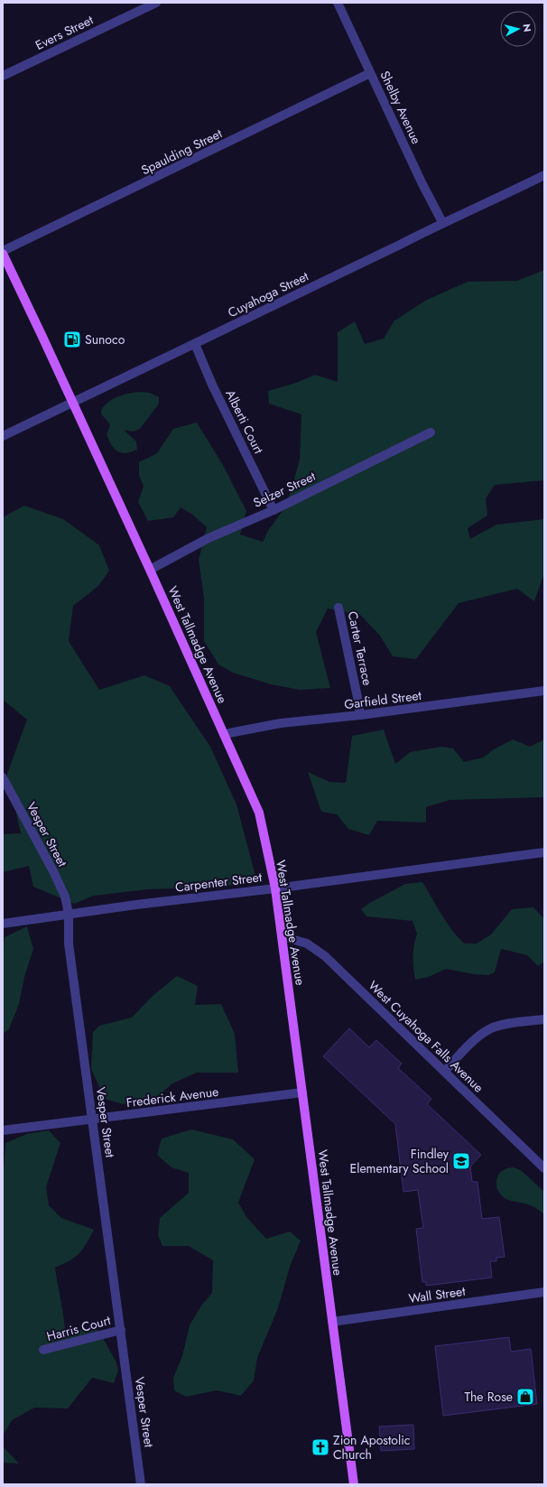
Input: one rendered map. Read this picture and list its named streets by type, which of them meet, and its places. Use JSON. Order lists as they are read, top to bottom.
{
  "streets": {
    "main road": ["West Tallmadge Avenue"],
    "street": [
      "Evers Street",
      "Shelby Avenue",
      "Spaulding Street",
      "Cuyahoga Street",
      "Alberti Court",
      "Selzer Street",
      "Carter Terrace",
      "Garfield Street",
      "Vesper Street",
      "Carpenter Street",
      "West Cuyahoga Falls Avenue",
      "Frederick Avenue",
      "Wall Street",
      "Harris Court"
    ]
  },
  "crossings": [
    ["Shelby Avenue", "Spaulding Street"],
    ["Shelby Avenue", "Cuyahoga Street"],
    ["Spaulding Street", "West Tallmadge Avenue"],
    ["Cuyahoga Street", "Alberti Court"],
    ["Cuyahoga Street", "West Tallmadge Avenue"],
    ["Alberti Court", "Selzer Street"],
    ["Selzer Street", "West Tallmadge Avenue"],
    ["West Tallmadge Avenue", "Garfield Street"],
    ["West Tallmadge Avenue", "Carpenter Street"],
    ["West Tallmadge Avenue", "West Cuyahoga Falls Avenue"],
    ["West Tallmadge Avenue", "Frederick Avenue"],
    ["West Tallmadge Avenue", "Wall Street"],
    ["Carter Terrace", "Garfield Street"],
    ["Vesper Street", "Carpenter Street"],
    ["Vesper Street", "Frederick Avenue"],
    ["Vesper Street", "Harris Court"]
  ],
  "places": {
    "fuel station": ["Sunoco"],
    "school or university": ["Findley Elementary School"],
    "shop": ["The Rose"],
    "church": ["Zion Apostolic Church"]
  },
  "north": "right"
}
